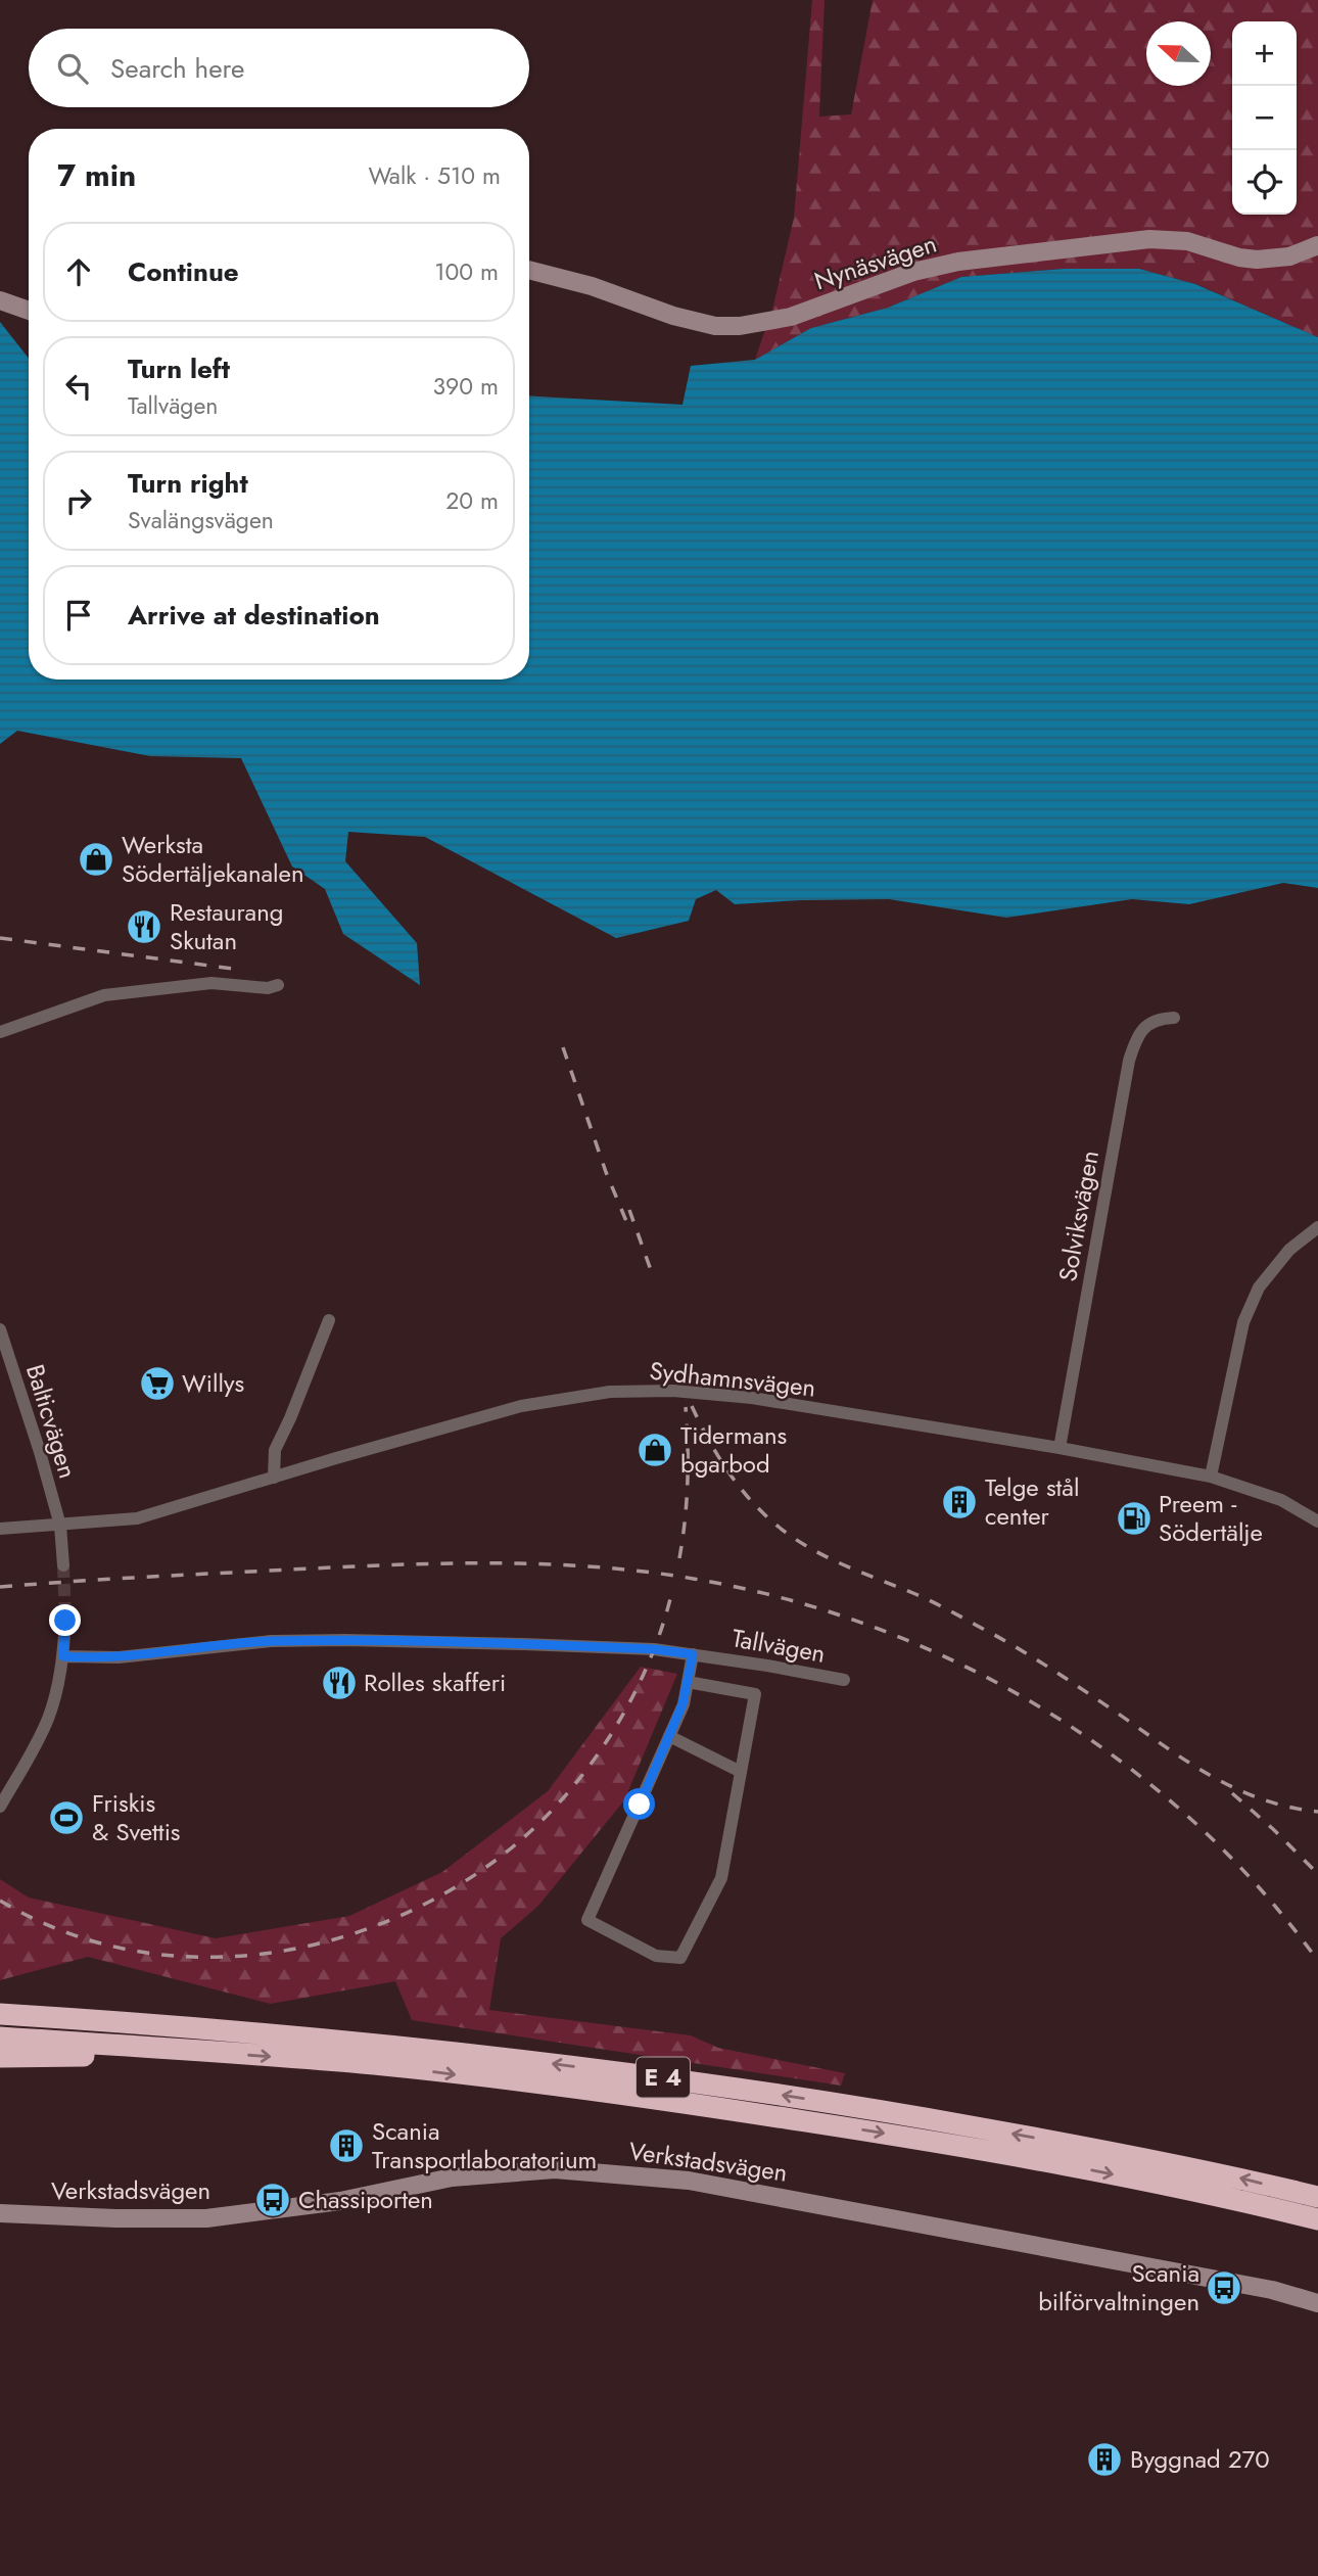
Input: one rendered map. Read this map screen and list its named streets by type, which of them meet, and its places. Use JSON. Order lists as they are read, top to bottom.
{
  "streets": {
    "highway": ["E 4"],
    "main road": ["Nynäsvägen", "Verkstadsvägen"],
    "street": [
      "Solviksvägen",
      "Sydhamnsvägen",
      "Balticvägen",
      "Tallvägen"
    ]
  },
  "crossings": [
    ["Solviksvägen", "Sydhamnsvägen"],
    ["Sydhamnsvägen", "Balticvägen"]
  ],
  "places": {
    "shop": ["Werksta Södertäljekanalen", "Tidermans bgarbod"],
    "restaurant": ["Restaurang Skutan", "Rolles skafferi"],
    "supermarket": ["Willys"],
    "building": ["Telge stål center", "Scania Transportlaboratorium", "Byggnad 270"],
    "fuel station": ["Preem - Södertälje"],
    "sports": ["Friskis & Svettis"],
    "bus stop": ["Chassiporten", "Scania bilförvaltningen"]
  },
  "north": "left",
  "page": {
    "map_buttons": ["+", "−"],
    "search": "Search here",
    "heading": ["7 min", "Walk · 510 m"],
    "list": [
      ["Continue", "100 m"],
      ["Turn left", "Tallvägen", "390 m"],
      ["Turn right", "Svalängsvägen", "20 m"],
      "Arrive at destination"
    ]
  }
}
